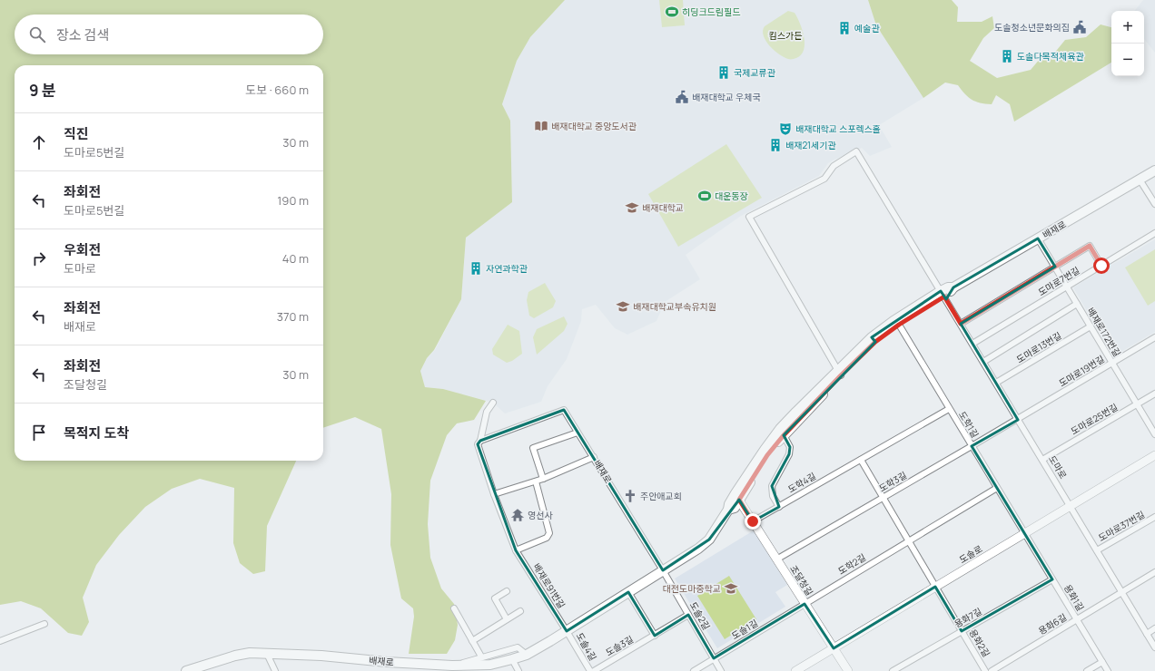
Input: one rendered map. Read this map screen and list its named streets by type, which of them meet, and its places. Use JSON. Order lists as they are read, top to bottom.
{
  "streets": {
    "main road": ["배재로"],
    "street": [
      "도마로7번길",
      "배재로172번길",
      "도마로13번길",
      "도마로19번길",
      "도마로25번길",
      "도학1길",
      "도마로",
      "도학3길",
      "도학4길",
      "도마로37번길",
      "도솔로",
      "도학2길",
      "조달청길",
      "배재로91번길",
      "용화1길",
      "도솔2길",
      "용화7길",
      "용화6길",
      "도솔1길",
      "용화2길",
      "도솔3길",
      "도솔4길"
    ]
  },
  "crossings": [
    ["배재로", "배재로172번길"],
    ["배재로", "도학1길"],
    ["배재로", "도마로"],
    ["배재로", "조달청길"],
    ["배재로", "배재로91번길"],
    ["배재로", "도솔2길"],
    ["배재로", "도솔4길"],
    ["도마로7번길", "배재로172번길"],
    ["도마로7번길", "도마로"],
    ["배재로172번길", "도마로13번길"],
    ["배재로172번길", "도마로19번길"],
    ["배재로172번길", "도마로25번길"],
    ["도마로13번길", "도마로"],
    ["도마로19번길", "도마로"],
    ["도마로19번길", "도학3길"],
    ["도마로25번길", "도마로"],
    ["도학1길", "도학3길"],
    ["도학1길", "도학4길"],
    ["도학1길", "도솔로"],
    ["도학1길", "도학2길"],
    ["도학1길", "용화1길"],
    ["도마로", "도학3길"],
    ["도마로", "도마로37번길"],
    ["도마로", "도솔로"],
    ["도마로", "용화6길"],
    ["도학3길", "조달청길"],
    ["도학4길", "조달청길"],
    ["도솔로", "조달청길"],
    ["도솔로", "용화1길"],
    ["도솔로", "용화2길"],
    ["도학2길", "조달청길"],
    ["도학2길", "도솔1길"],
    ["조달청길", "도솔1길"],
    ["배재로91번길", "도솔4길"],
    ["용화1길", "용화7길"],
    ["용화1길", "용화6길"],
    ["도솔2길", "도솔1길"],
    ["도솔2길", "도솔3길"],
    ["용화7길", "용화2길"]
  ],
  "parks": ["킴스가든"],
  "places": {
    "sports": ["히딩크드림필드", "대운동장"],
    "public building": ["도솔청소년문화의집", "배재대학교 우체국"],
    "building": [
      "예술관",
      "도솔다목적체육관",
      "국제교류관",
      "배재21세기관",
      "자연과학관"
    ],
    "library": ["배재대학교 중앙도서관"],
    "theatre": ["배재대학교 스포렉스홀"],
    "school or university": ["배재대학교", "배재대학교부속유치원", "대전도마중학교"],
    "church": ["주안애교회"],
    "temple": ["영선사"]
  },
  "page": {
    "map_buttons": ["+", "−"],
    "search": "장소 검색",
    "heading": ["9 분", "도보 · 660 m"],
    "list": [
      ["직진", "도마로5번길", "30 m"],
      ["좌회전", "도마로5번길", "190 m"],
      ["우회전", "도마로", "40 m"],
      ["좌회전", "배재로", "370 m"],
      ["좌회전", "조달청길", "30 m"],
      "목적지 도착"
    ]
  }
}
